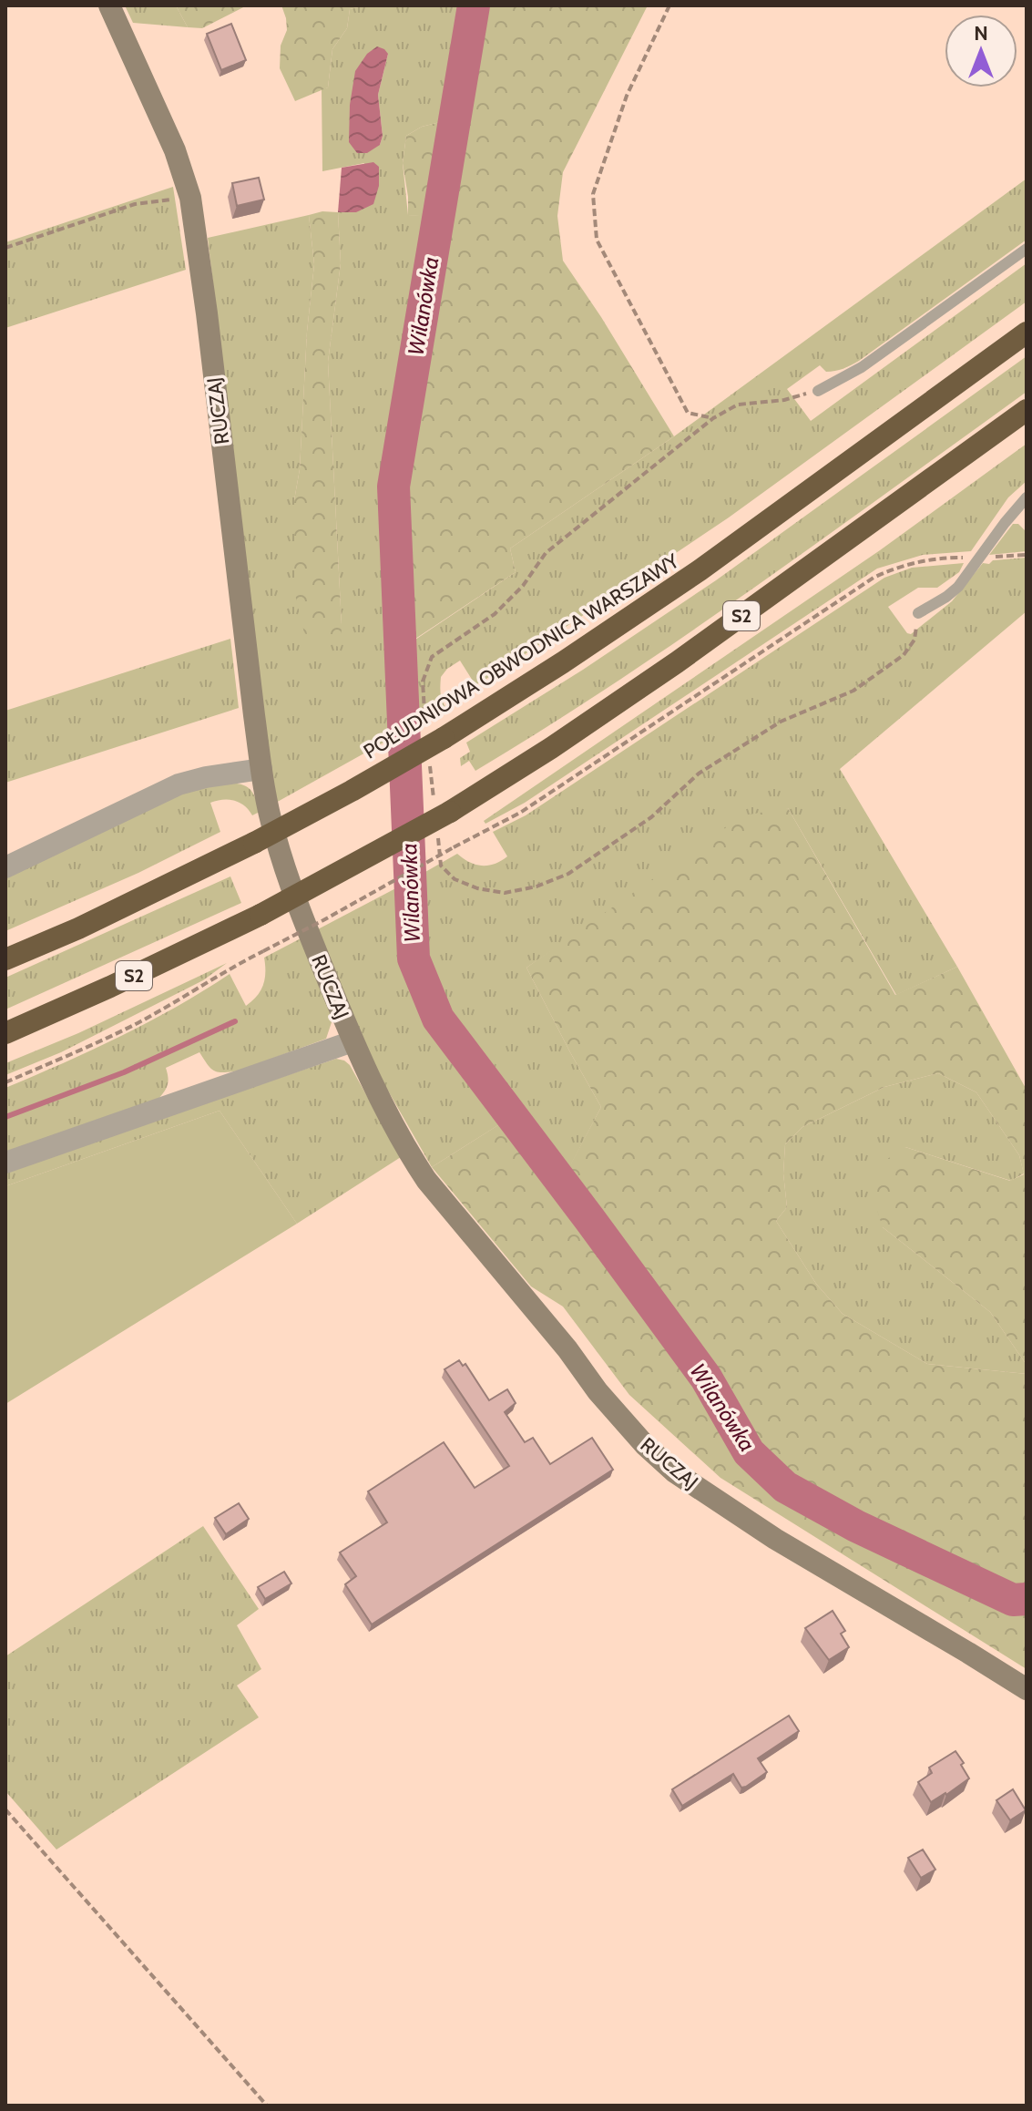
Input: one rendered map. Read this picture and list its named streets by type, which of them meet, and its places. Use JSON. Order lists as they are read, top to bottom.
{
  "streets": {
    "highway": ["S2", "POŁUDNIOWA OBWODNICA WARSZAWY"],
    "street": ["RUCZAJ"]
  },
  "water": ["Wilanówka"],
  "north": "top"
}
